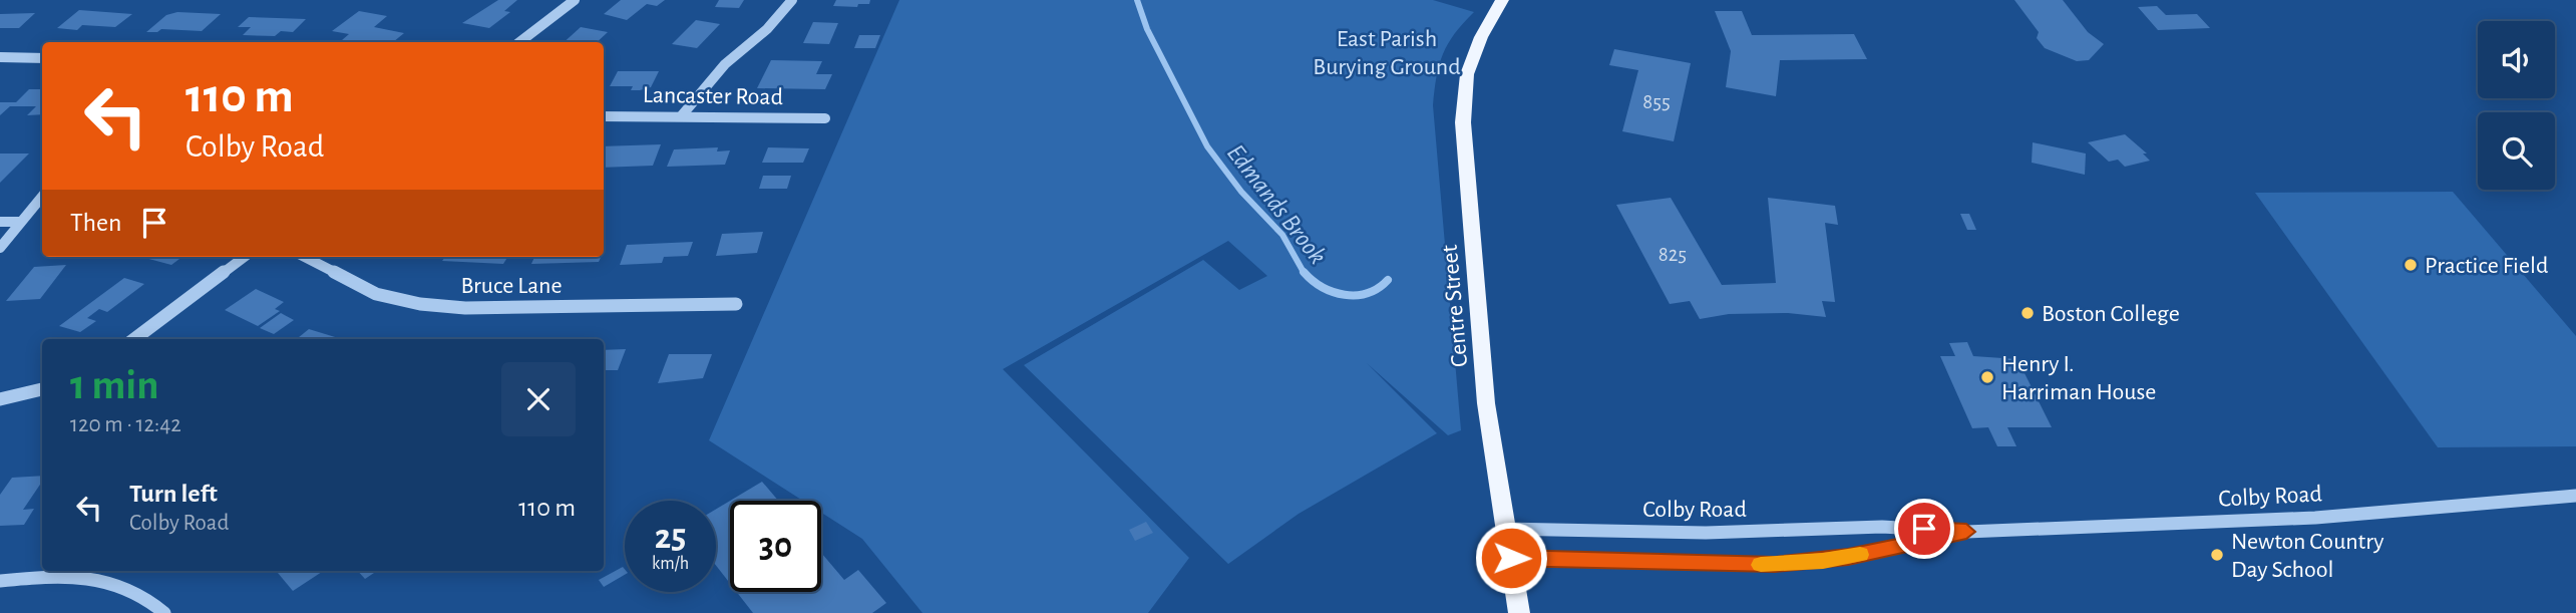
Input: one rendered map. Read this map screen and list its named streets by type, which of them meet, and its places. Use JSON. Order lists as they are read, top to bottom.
{
  "streets": {
    "main road": ["Centre Street"],
    "street": ["Lancaster Road", "Bruce Lane", "Colby Road"]
  },
  "crossings": [
    ["Centre Street", "Colby Road"]
  ],
  "water": ["Edmands Brook"],
  "parks": ["East Parish Burying Ground"],
  "places": [
    "Practice Field",
    "Boston College",
    "Henry I. Harriman House",
    "Newton Country Day School"
  ],
  "house_numbers": ["855", "825"],
  "page": {
    "turn": ["110 m", "Colby Road"],
    "then": "Then",
    "heading": ["1 min", "120 m · 12:42"],
    "list": [
      {
        "name": "Turn left",
        "note": "Colby Road",
        "value": "110 m"
      }
    ],
    "speed": "25 km/h",
    "limit": "30"
  }
}
